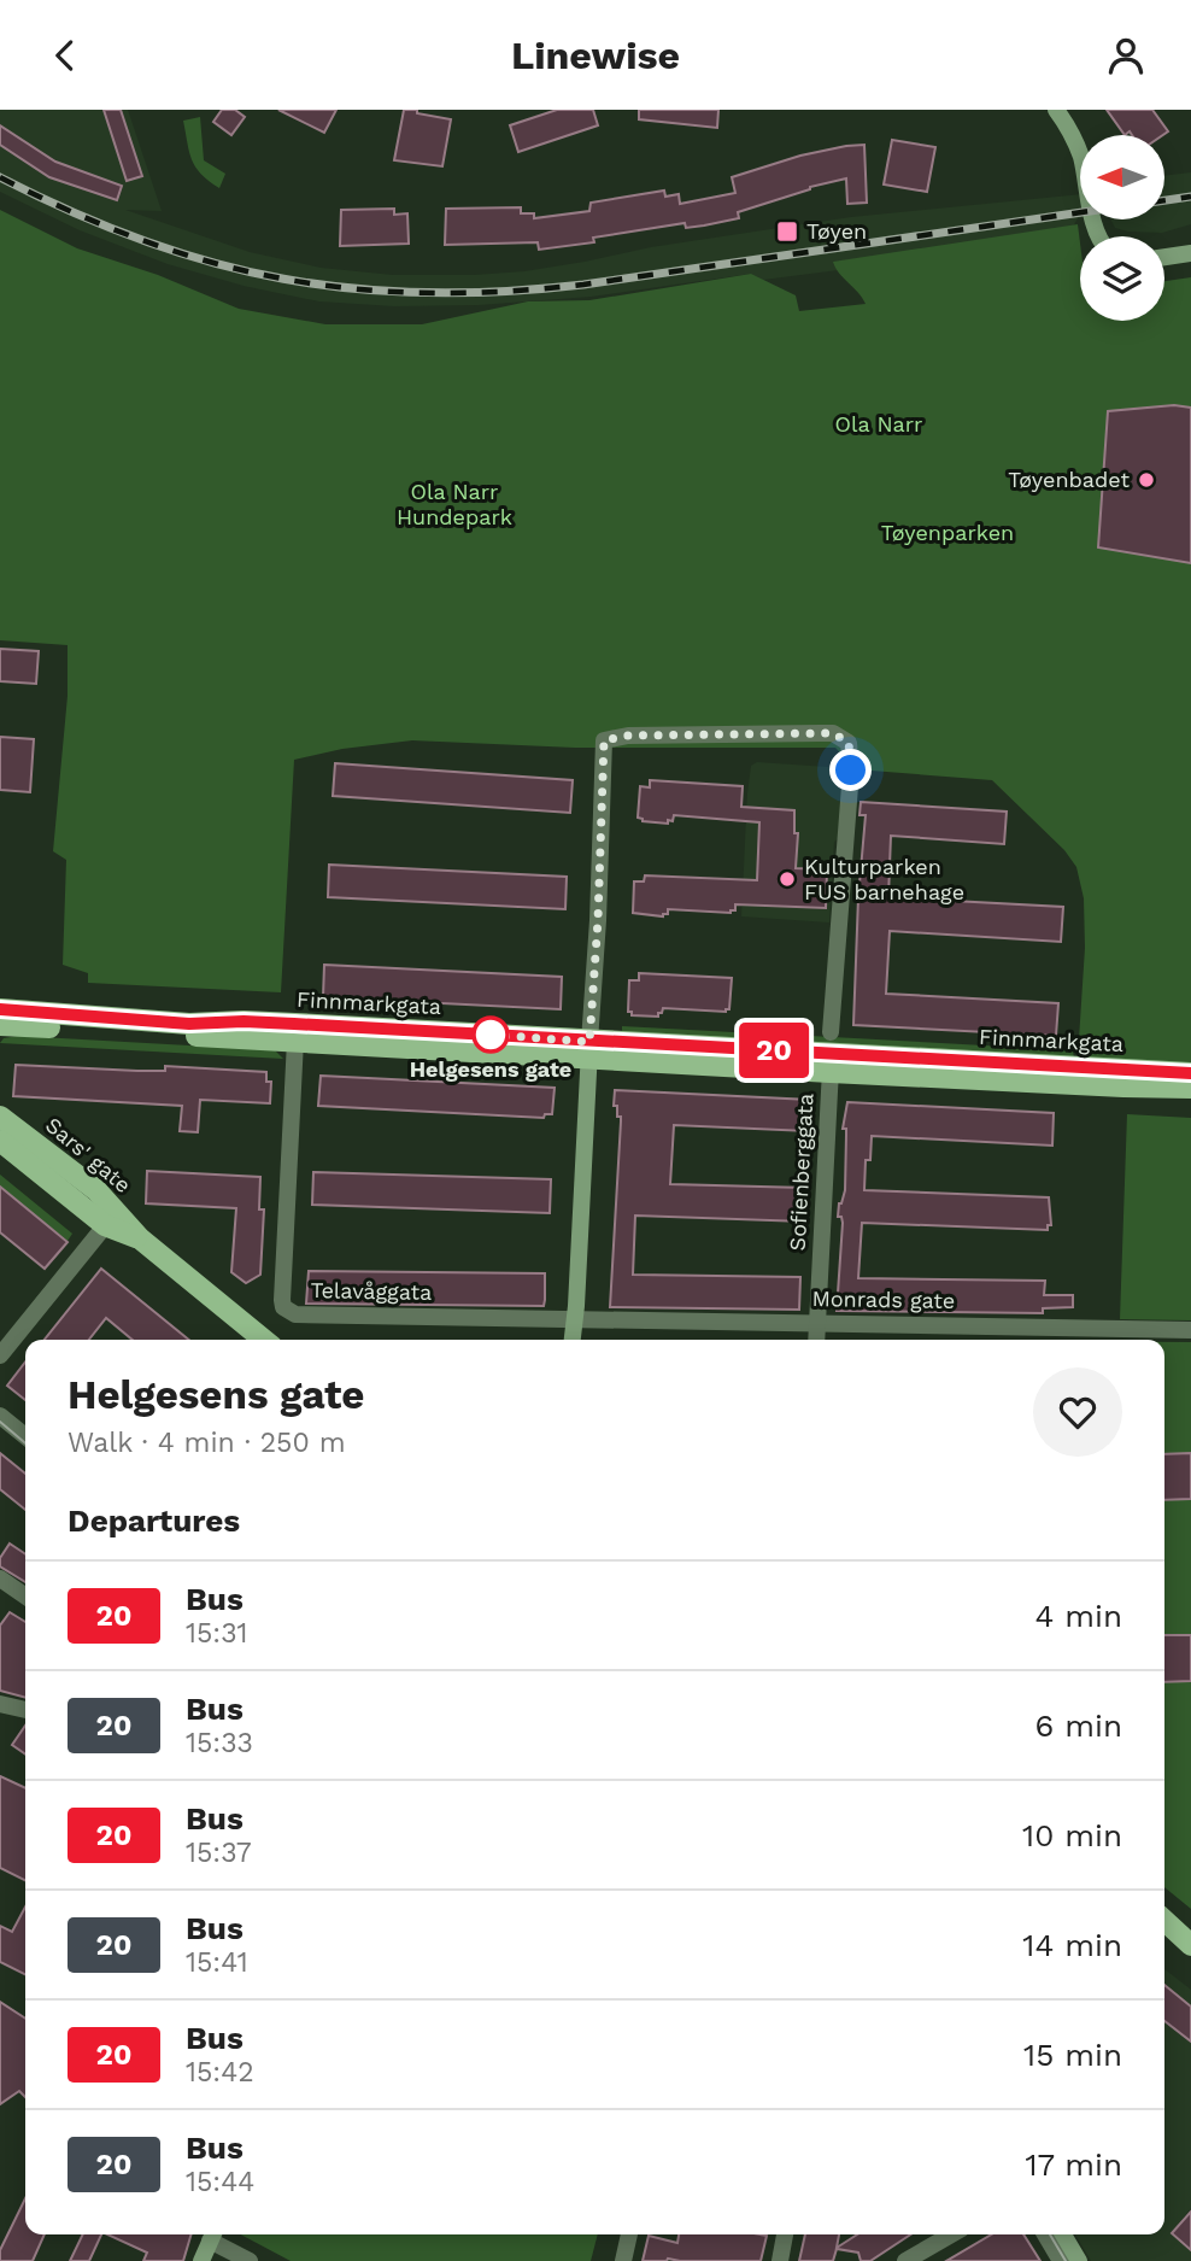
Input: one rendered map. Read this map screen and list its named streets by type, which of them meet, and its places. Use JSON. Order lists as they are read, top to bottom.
{
  "streets": {
    "main road": ["Finnmarkgata", "Sars' gate"],
    "street": ["Sofienberggata", "Telavåggata", "Monrads gate"]
  },
  "crossings": [
    ["Finnmarkgata", "Sofienberggata"],
    ["Finnmarkgata", "Telavåggata"],
    ["Sofienberggata", "Monrads gate"],
    ["Telavåggata", "Monrads gate"]
  ],
  "parks": ["Ola Narr", "Ola Narr Hundepark", "Tøyenparken"],
  "places": {
    "transit": ["Tøyen"],
    "other": ["Tøyenbadet", "Kulturparken FUS barnehage", "Helgesens gate"]
  },
  "lines": ["bus line 20"],
  "north": "left",
  "page": {
    "header": "Linewise",
    "on_map": "20",
    "heading": [
      ["Helgesens gate", "Walk · 4 min · 250 m"],
      "Departures"
    ],
    "list": [
      {
        "mark": "20",
        "name": "Bus",
        "note": "15:31",
        "value": "4 min"
      },
      {
        "mark": "20",
        "name": "Bus",
        "note": "15:33",
        "value": "6 min"
      },
      {
        "mark": "20",
        "name": "Bus",
        "note": "15:37",
        "value": "10 min"
      },
      {
        "mark": "20",
        "name": "Bus",
        "note": "15:41",
        "value": "14 min"
      },
      {
        "mark": "20",
        "name": "Bus",
        "note": "15:42",
        "value": "15 min"
      },
      {
        "mark": "20",
        "name": "Bus",
        "note": "15:44",
        "value": "17 min"
      }
    ]
  }
}
